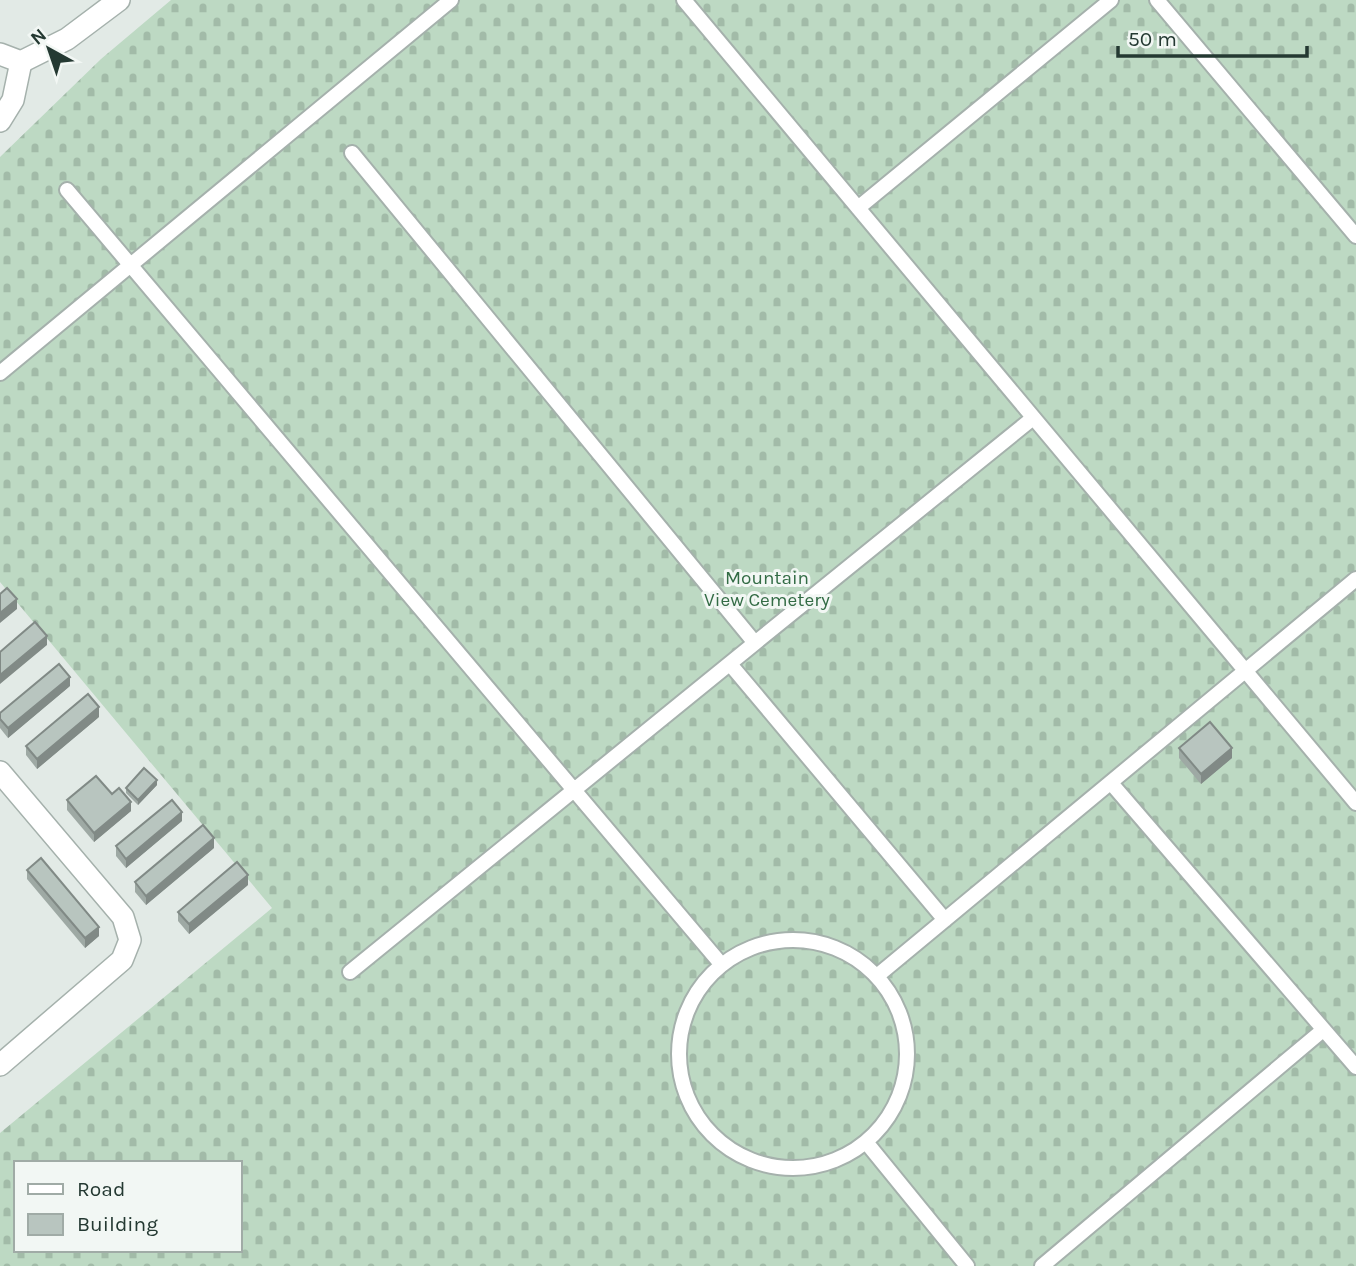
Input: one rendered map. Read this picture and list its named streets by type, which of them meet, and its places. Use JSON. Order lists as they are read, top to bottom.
{
  "parks": ["Mountain View Cemetery"],
  "legend": ["Road", "Building"],
  "scale_bar": "50 m",
  "north": "top left"
}
